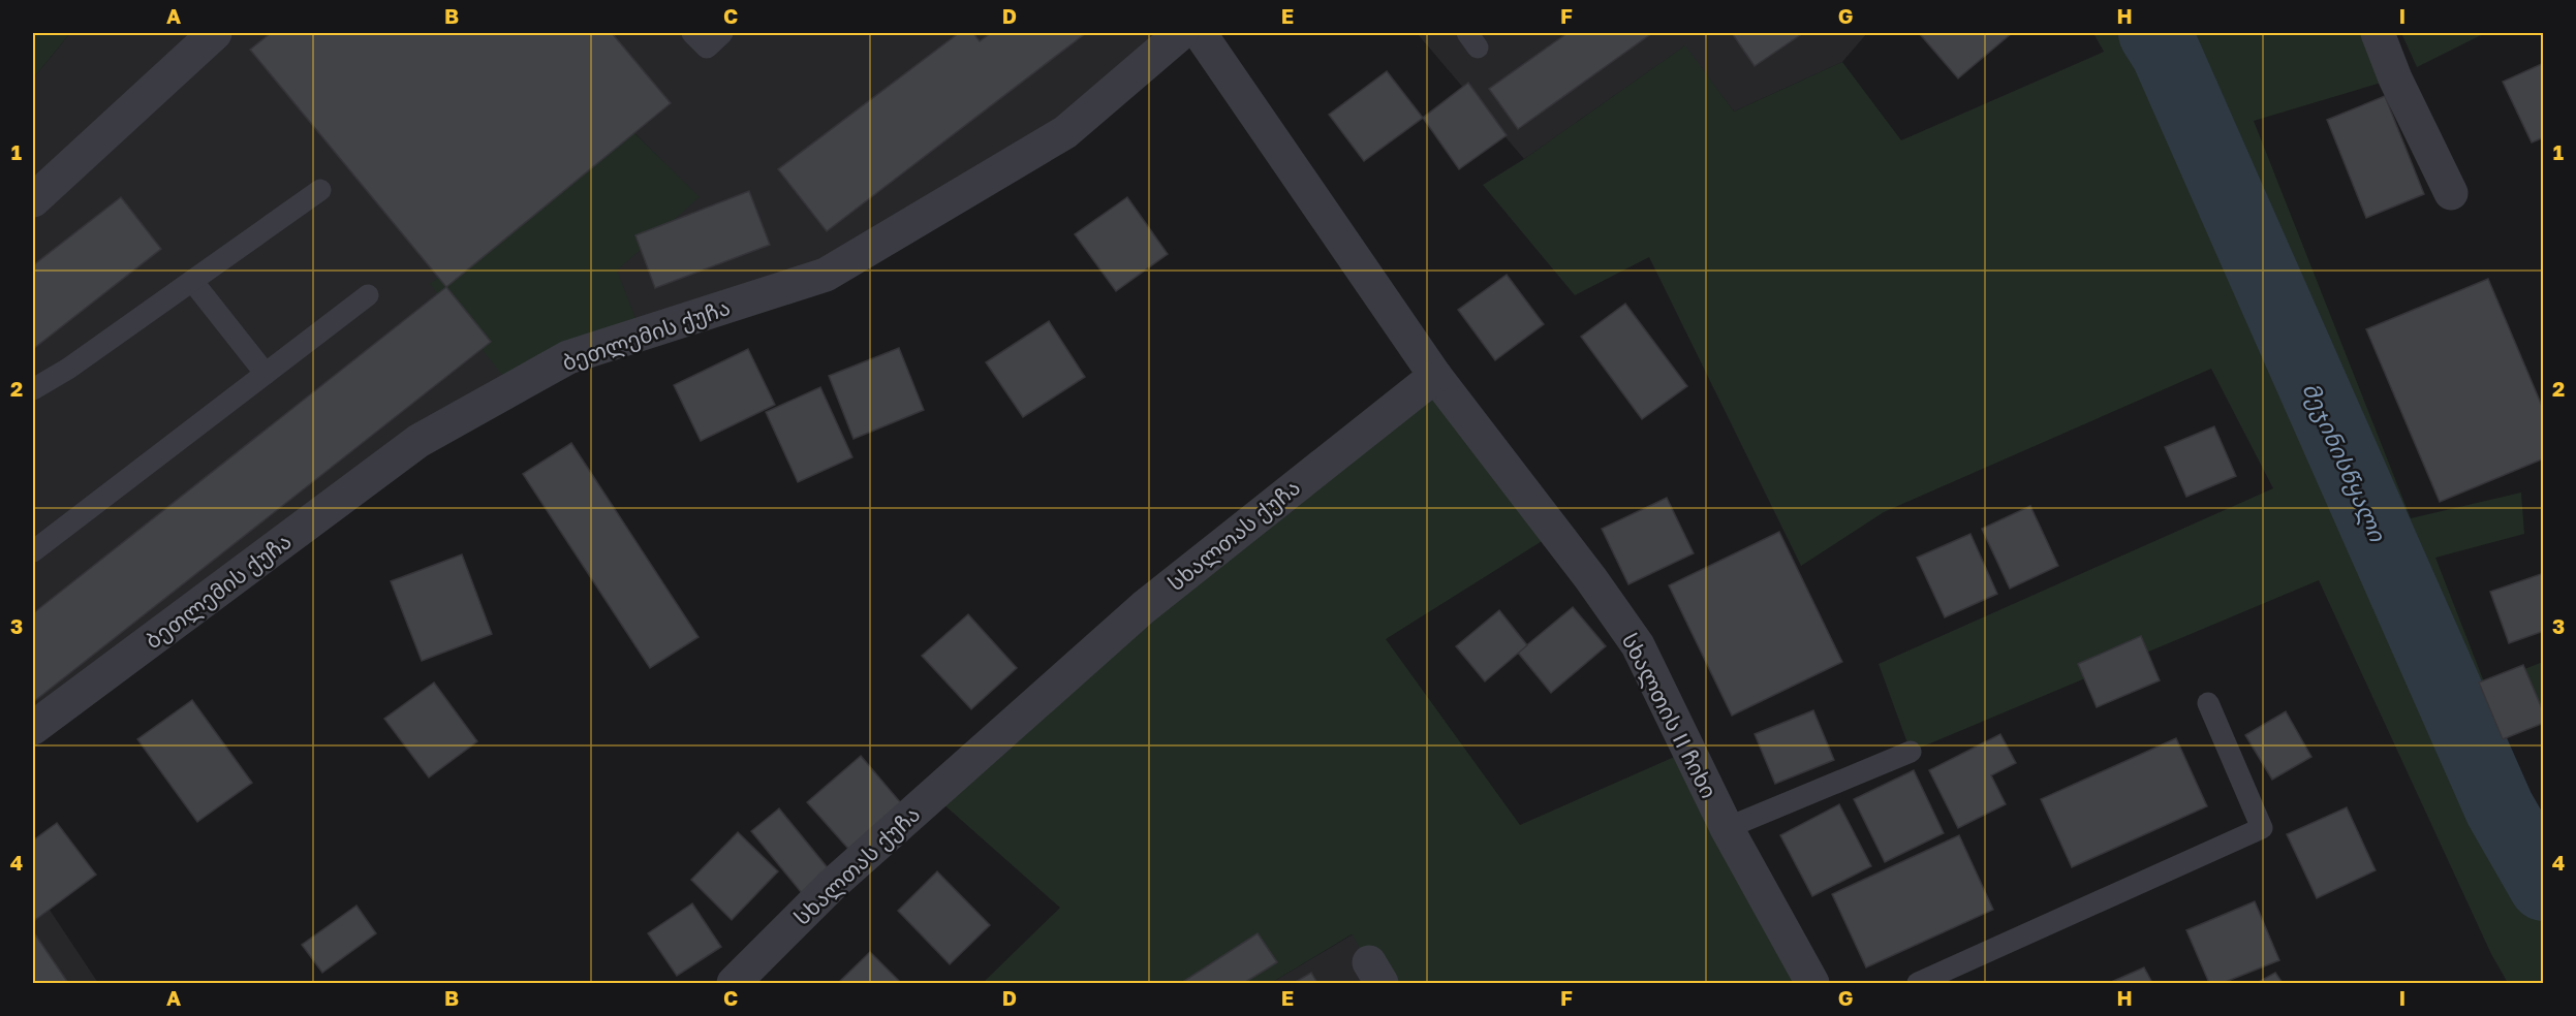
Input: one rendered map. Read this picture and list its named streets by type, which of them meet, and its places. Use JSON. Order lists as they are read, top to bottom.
{
  "streets": {
    "street": ["ბეთლემის ქუჩა", "სხალთას ქუჩა", "სხალთის II ჩიხი"]
  },
  "crossings": [
    ["სხალთას ქუჩა", "სხალთის II ჩიხი"]
  ],
  "water": ["მეჯინისწყალი"],
  "grid": {
    "columns": [
      "A",
      "B",
      "C",
      "D",
      "E",
      "F",
      "G",
      "H",
      "I"
    ],
    "rows": [
      "1",
      "2",
      "3",
      "4"
    ]
  }
}
